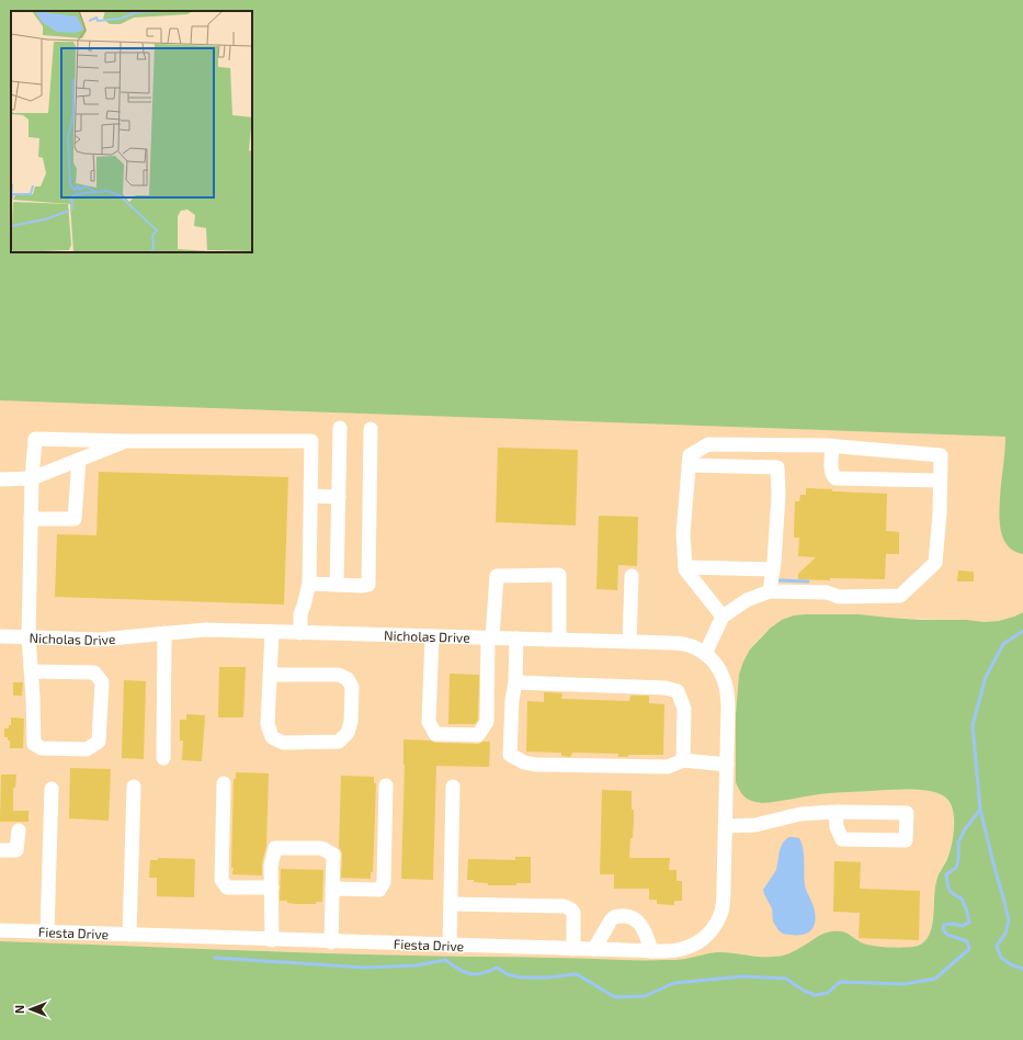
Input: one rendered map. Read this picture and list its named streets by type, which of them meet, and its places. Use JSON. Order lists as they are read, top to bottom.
{
  "streets": {
    "street": ["Nicholas Drive", "Fiesta Drive"]
  },
  "crossings": [
    ["Nicholas Drive", "Fiesta Drive"]
  ],
  "north": "left"
}
